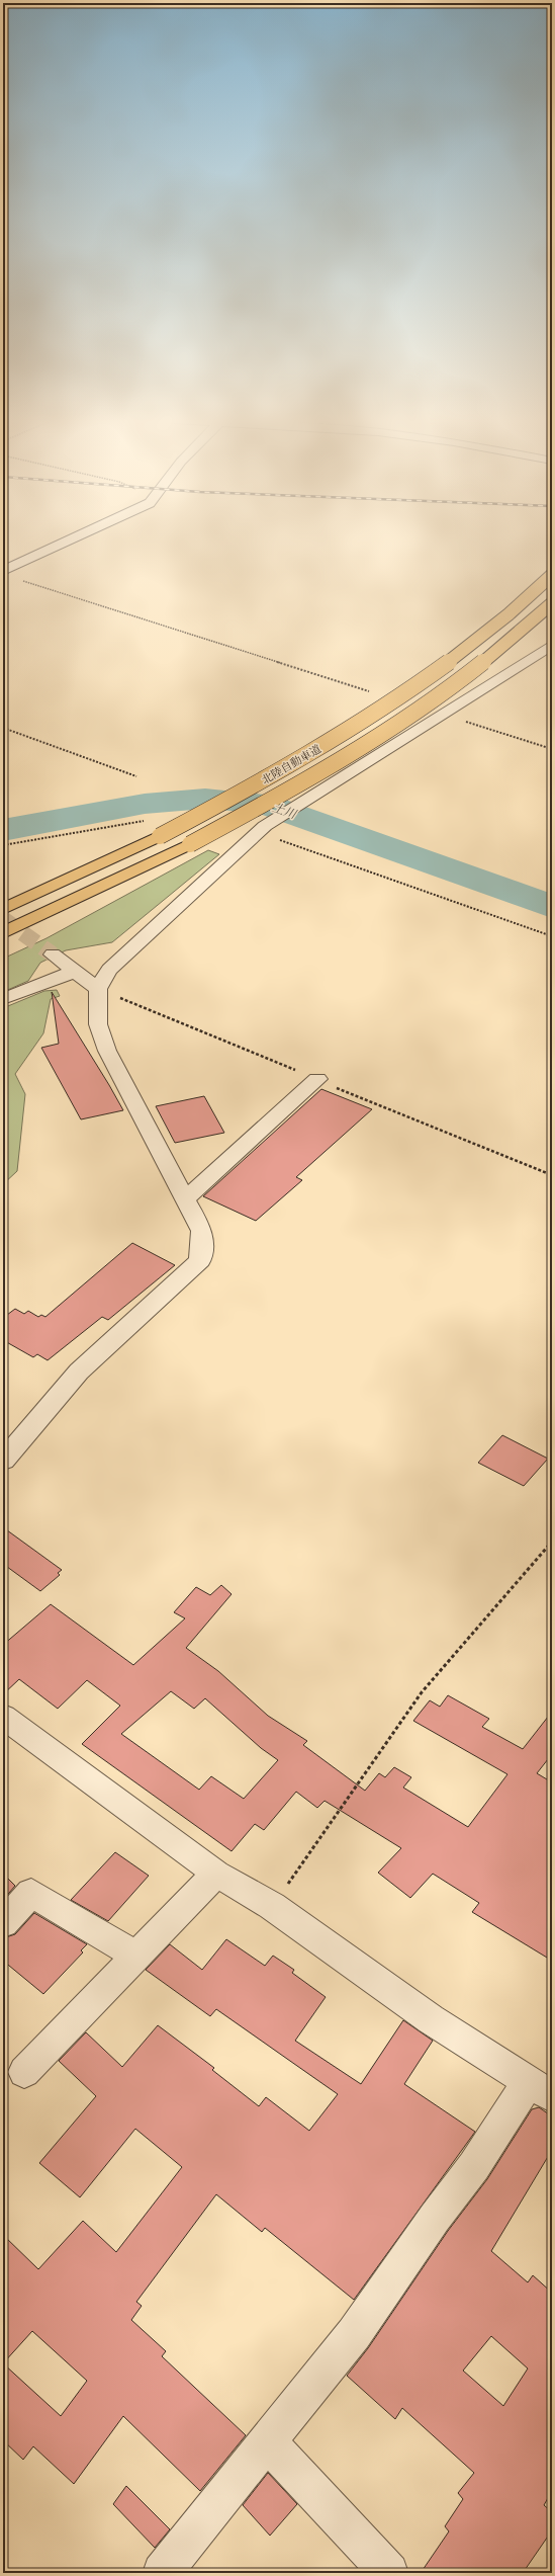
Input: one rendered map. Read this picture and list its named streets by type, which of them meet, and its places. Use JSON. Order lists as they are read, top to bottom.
{
  "streets": {
    "highway": ["北陸自動車道"]
  },
  "water": ["土川"]
}
